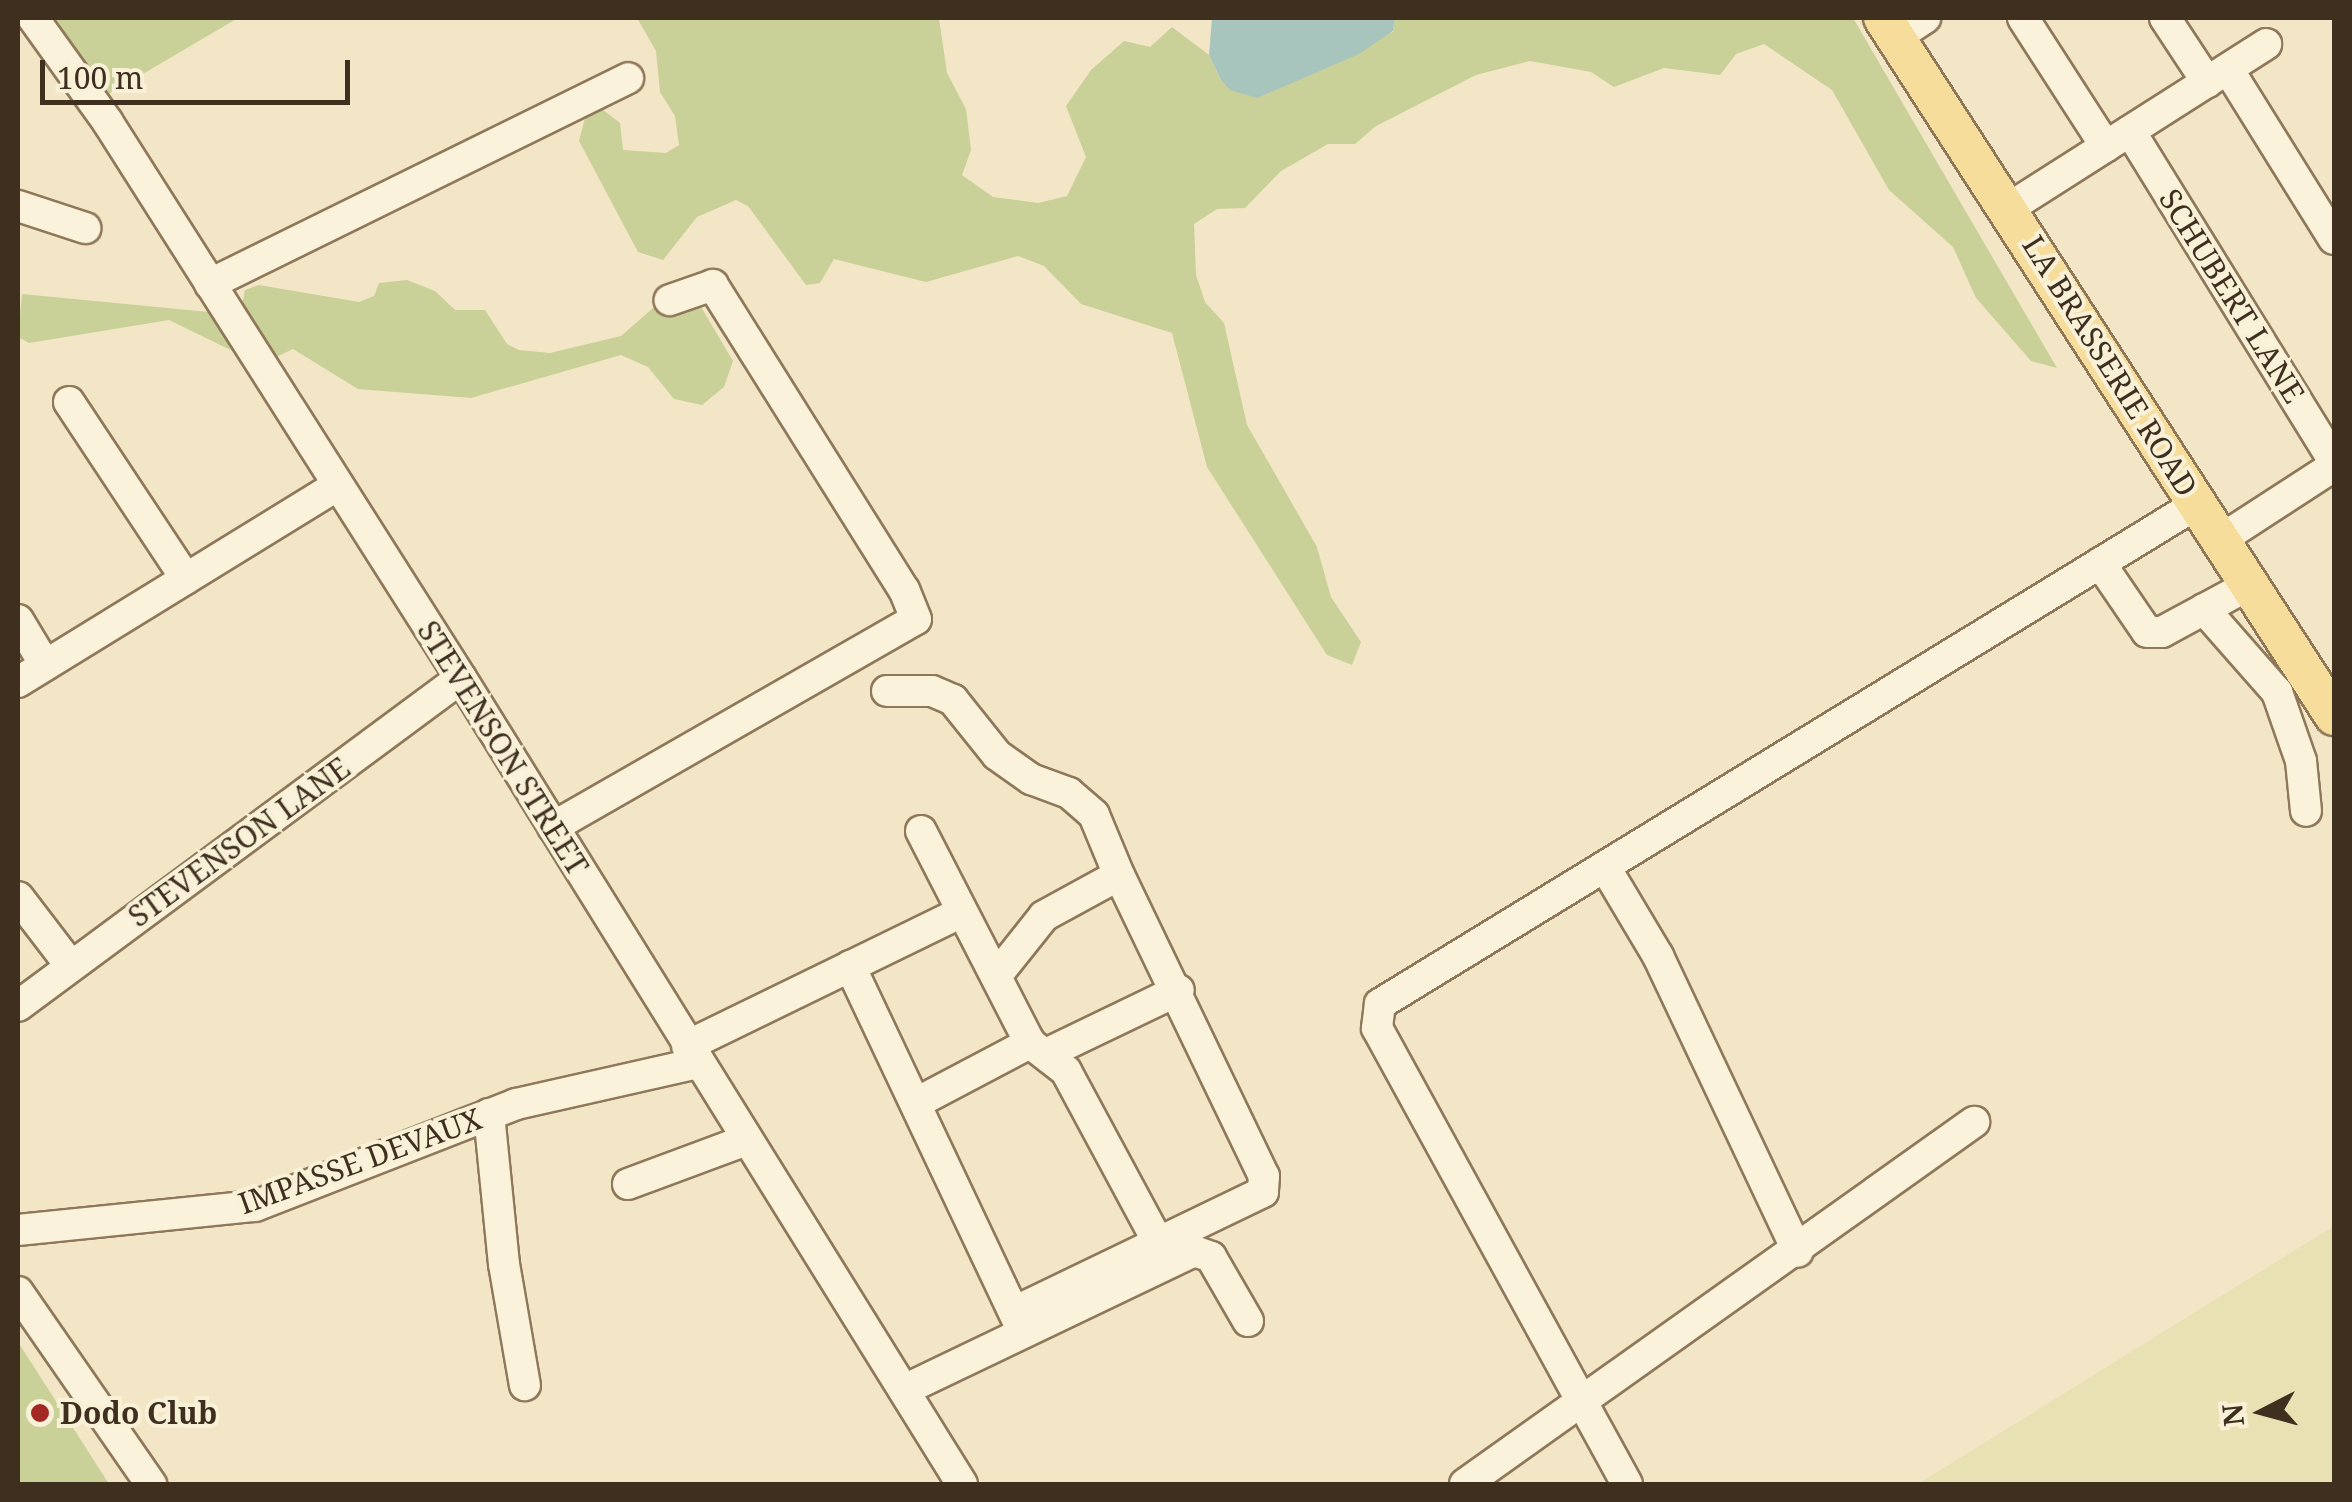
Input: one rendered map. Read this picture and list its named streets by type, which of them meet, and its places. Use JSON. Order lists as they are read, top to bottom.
{
  "streets": {
    "main road": ["LA BRASSERIE ROAD"],
    "street": [
      "SCHUBERT LANE",
      "STEVENSON STREET",
      "STEVENSON LANE",
      "IMPASSE DEVAUX"
    ]
  },
  "crossings": [
    ["STEVENSON STREET", "STEVENSON LANE"],
    ["STEVENSON STREET", "IMPASSE DEVAUX"]
  ],
  "places": ["Dodo Club"],
  "scale_bar": "100 m",
  "north": "left"
}
